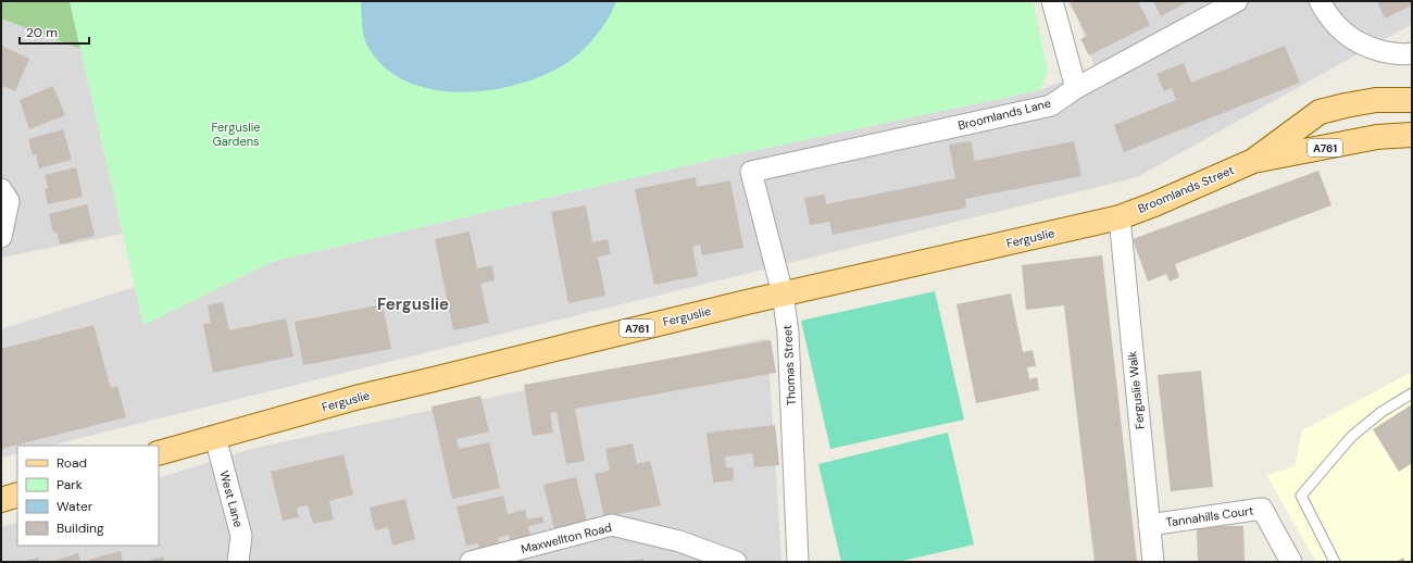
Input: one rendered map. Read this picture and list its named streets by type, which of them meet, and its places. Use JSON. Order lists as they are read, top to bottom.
{
  "streets": {
    "main road": ["A761", "Broomlands Street", "Ferguslie"],
    "street": [
      "Broomlands Lane",
      "Thomas Street",
      "Ferguslie Walk",
      "West Lane",
      "Tannahills Court",
      "Maxwellton Road"
    ]
  },
  "crossings": [
    ["Broomlands Lane", "Thomas Street"],
    ["Broomlands Street", "Ferguslie"],
    ["Broomlands Street", "Ferguslie Walk"],
    ["Ferguslie", "Thomas Street"],
    ["Ferguslie", "Ferguslie Walk"],
    ["Ferguslie", "West Lane"],
    ["Ferguslie Walk", "Tannahills Court"]
  ],
  "districts": ["Ferguslie"],
  "parks": ["Ferguslie Gardens"],
  "legend": [
    "Road",
    "Park",
    "Water",
    "Building"
  ],
  "scale_bar": "20 m"
}
